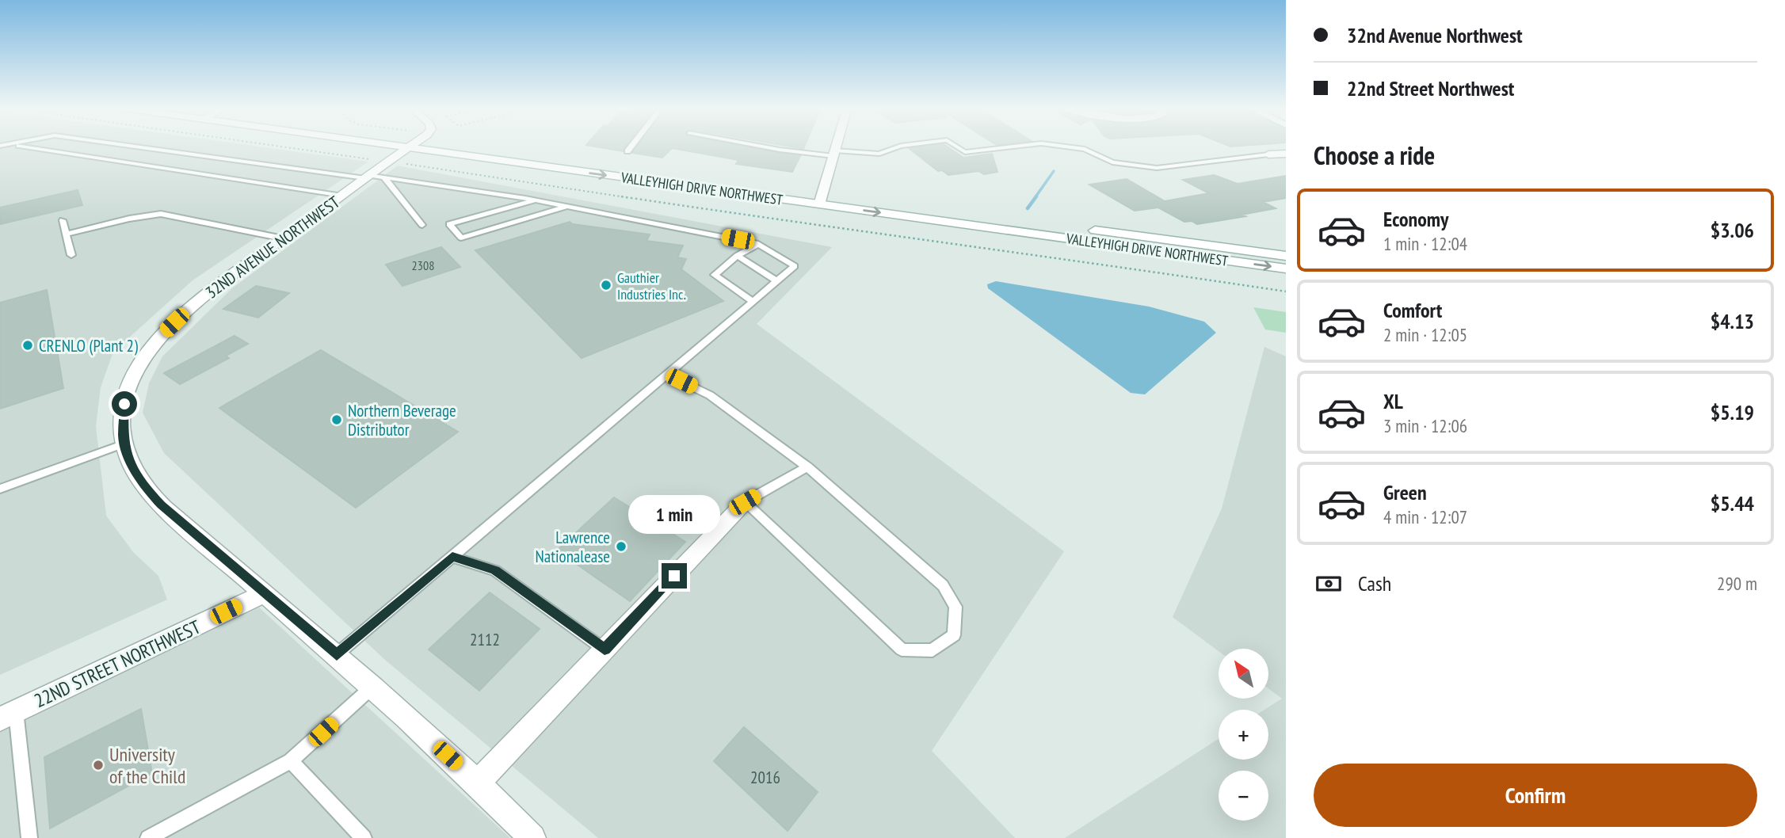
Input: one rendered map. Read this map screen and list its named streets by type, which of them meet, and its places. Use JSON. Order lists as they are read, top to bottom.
{
  "streets": {
    "main road": ["VALLEYHIGH DRIVE NORTHWEST", "32ND AVENUE NORTHWEST", "22ND STREET NORTHWEST"]
  },
  "crossings": [
    ["32ND AVENUE NORTHWEST", "22ND STREET NORTHWEST"]
  ],
  "places": [
    "Gauthier Industries Inc.",
    "CRENLO (Plant 2)",
    "Northern Beverage Distributor",
    "Lawrence Nationalease",
    "University of the Child"
  ],
  "house_numbers": ["2308", "2112", "2016"],
  "north": "top left",
  "page": {
    "banner": ["32nd Avenue Northwest", "22nd Street Northwest"],
    "heading": "Choose a ride",
    "list": [
      {
        "name": "Economy",
        "note": "1 min · 12:04",
        "value": "$3.06"
      },
      {
        "name": "Comfort",
        "note": "2 min · 12:05",
        "value": "$4.13"
      },
      {
        "name": "XL",
        "note": "3 min · 12:06",
        "value": "$5.19"
      },
      {
        "name": "Green",
        "note": "4 min · 12:07",
        "value": "$5.44"
      }
    ],
    "bubble": "1 min",
    "pay": ["Cash", "290 m"],
    "map_buttons": ["+", "−"],
    "buttons": "Confirm"
  }
}
